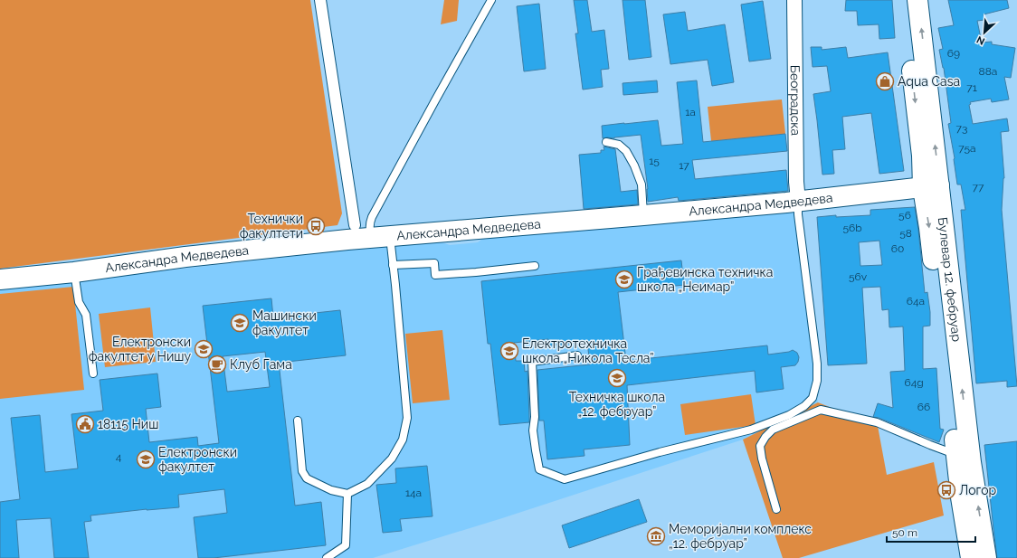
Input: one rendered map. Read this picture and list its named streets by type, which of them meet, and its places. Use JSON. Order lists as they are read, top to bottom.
{
  "streets": {
    "main road": ["Александра Медведева", "Булевар 12. фебруар"],
    "street": ["Београдска"]
  },
  "crossings": [
    ["Београдска", "Александра Медведева"],
    ["Александра Медведева", "Булевар 12. фебруар"]
  ],
  "places": {
    "shop": ["Aqua Casa"],
    "bus stop": ["Технички факултети", "Логор"],
    "school or university": [
      "Грађевинска техничка школа „Неимар”",
      "Машински факултет",
      "Електронски факултет у Нишу",
      "Електротехничка школа „Никола Тесла”",
      "Техничка школа „12. фебруар”",
      "Електронски факултет"
    ],
    "cafe": ["Клуб Гама"],
    "public building": ["18115 Ниш"],
    "museum": ["Меморијални комплекс „12. фебруар”"]
  },
  "house_numbers": [
    "69",
    "88a",
    "71",
    "1a",
    "73",
    "75a",
    "15",
    "17",
    "77",
    "56",
    "56b",
    "58",
    "60",
    "56v",
    "64a",
    "64g",
    "66",
    "4",
    "14a"
  ],
  "scale_bar": "50 m",
  "north": "bottom left"
}
